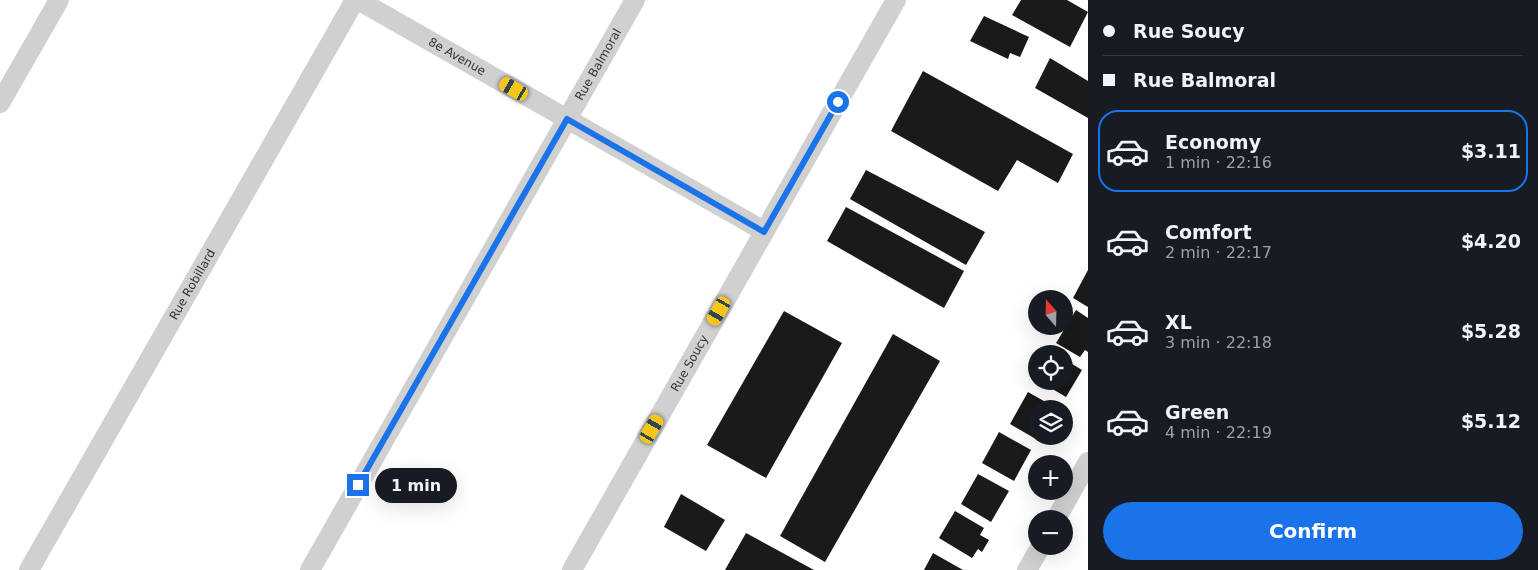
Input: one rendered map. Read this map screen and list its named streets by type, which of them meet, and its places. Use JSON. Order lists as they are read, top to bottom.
{
  "streets": {
    "street": [
      "8e Avenue",
      "Rue Balmoral",
      "Rue Robillard",
      "Rue Soucy"
    ]
  },
  "crossings": [
    ["8e Avenue", "Rue Balmoral"],
    ["8e Avenue", "Rue Robillard"],
    ["8e Avenue", "Rue Soucy"]
  ],
  "north": "top",
  "page": {
    "banner": ["Rue Soucy", "Rue Balmoral"],
    "list": [
      {
        "name": "Economy",
        "note": "1 min · 22:16",
        "value": "$3.11"
      },
      {
        "name": "Comfort",
        "note": "2 min · 22:17",
        "value": "$4.20"
      },
      {
        "name": "XL",
        "note": "3 min · 22:18",
        "value": "$5.28"
      },
      {
        "name": "Green",
        "note": "4 min · 22:19",
        "value": "$5.12"
      }
    ],
    "map_buttons": ["+", "−"],
    "bubble": "1 min",
    "buttons": "Confirm"
  }
}
